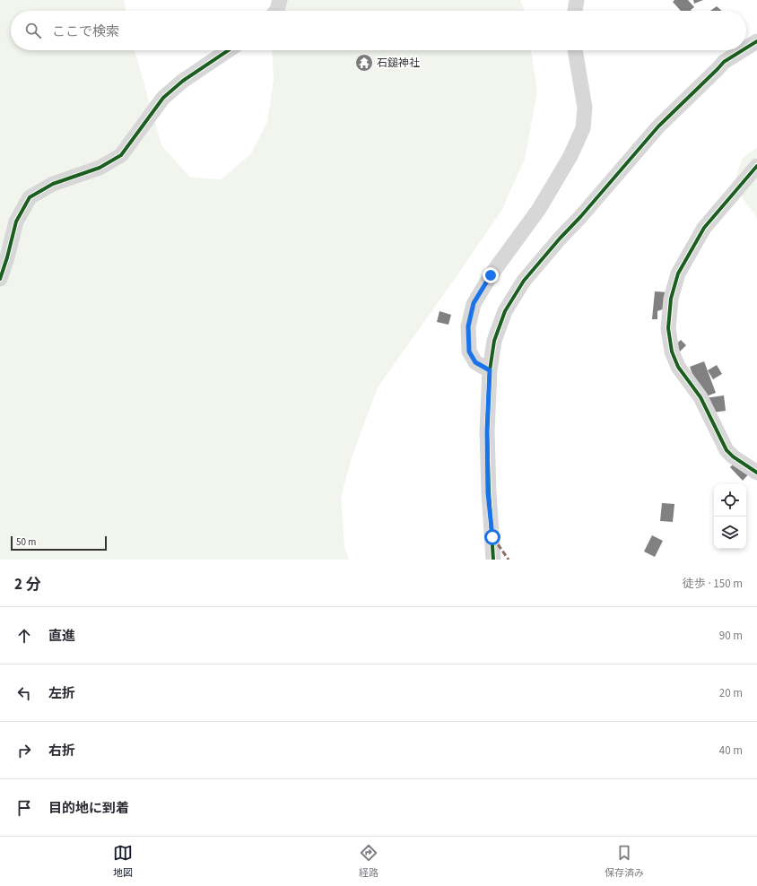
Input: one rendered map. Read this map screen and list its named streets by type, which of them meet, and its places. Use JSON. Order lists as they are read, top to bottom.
{
  "places": {
    "temple": ["石鎚神社"]
  },
  "scale_bar": "50 m",
  "page": {
    "search": "ここで検索",
    "scale": "50 m",
    "heading": ["2 分", "徒歩 · 150 m"],
    "list": [
      ["直進", "90 m"],
      ["左折", "20 m"],
      ["右折", "40 m"],
      "目的地に到着"
    ],
    "nav": ["地図", "経路", "保存済み"]
  }
}
